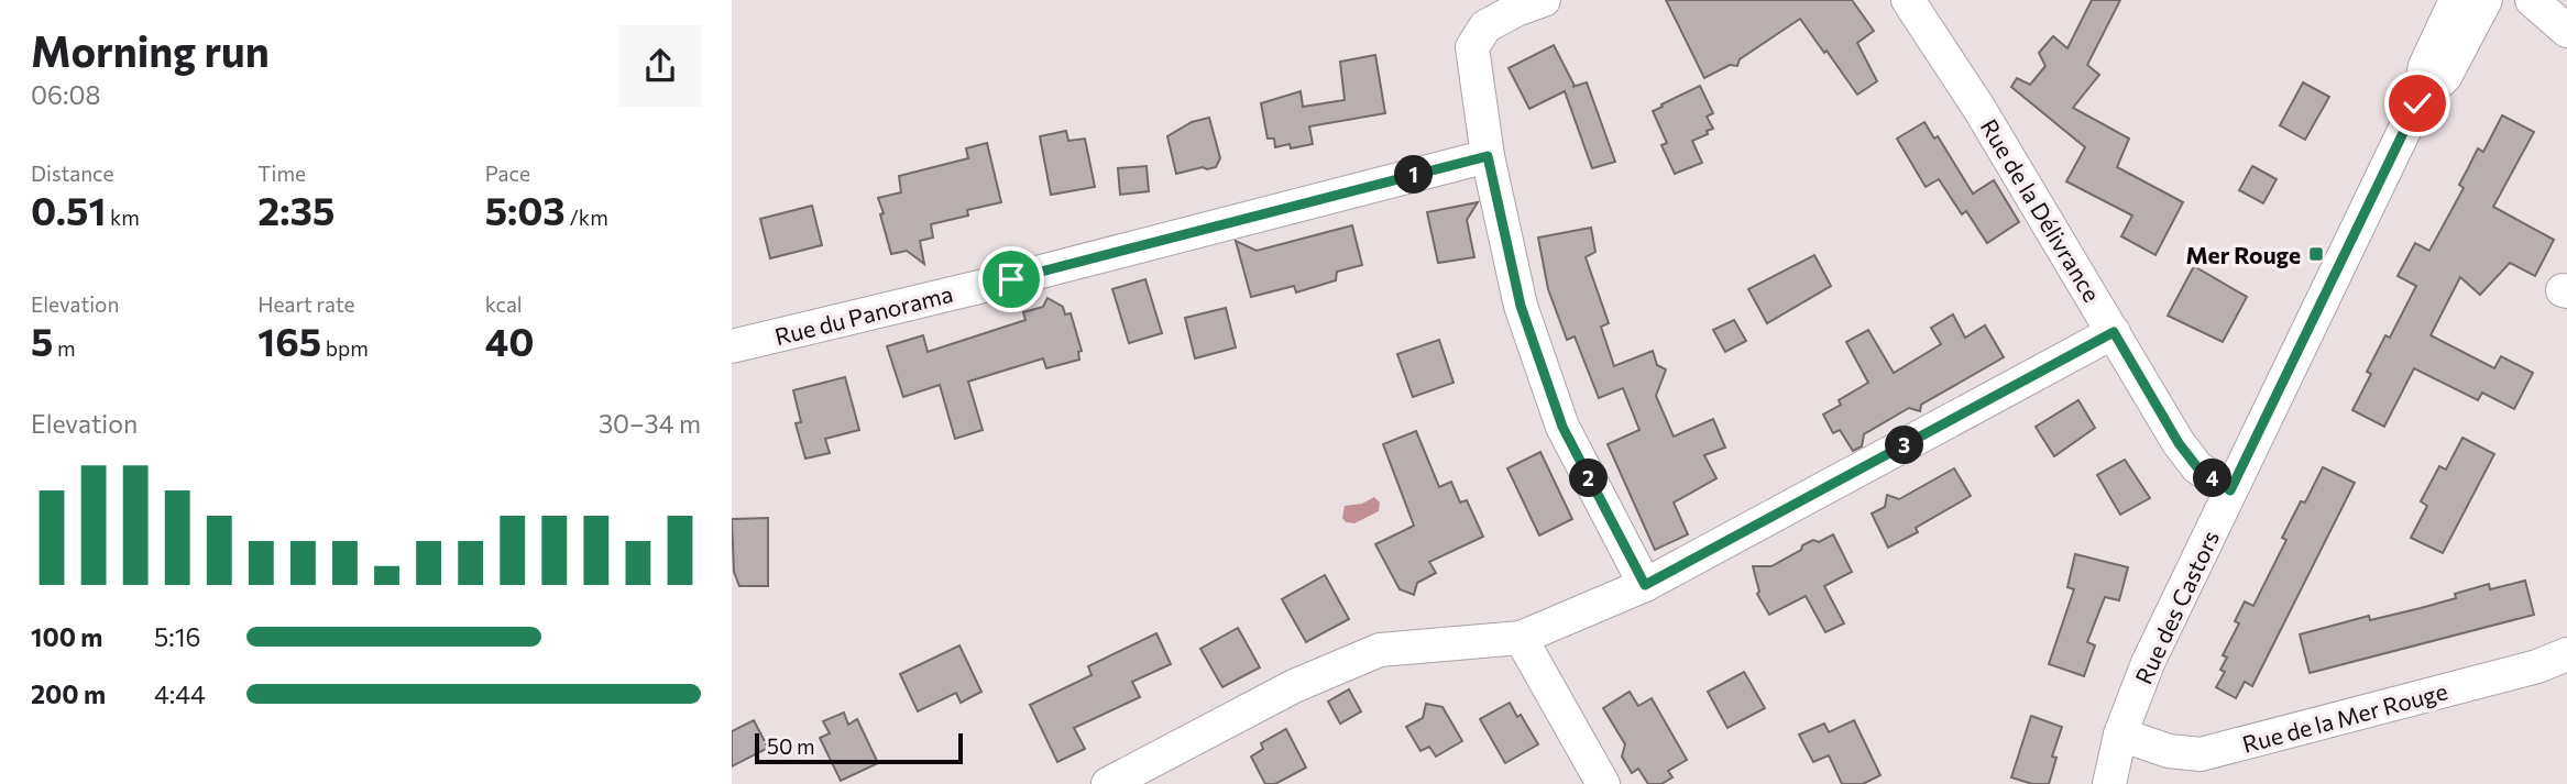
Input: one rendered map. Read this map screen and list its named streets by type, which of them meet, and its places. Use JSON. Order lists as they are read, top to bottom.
{
  "streets": {
    "street": [
      "Rue de la Délivrance",
      "Rue du Panorama",
      "Rue des Castors",
      "Rue de la Mer Rouge"
    ]
  },
  "crossings": [
    ["Rue de la Délivrance", "Rue des Castors"],
    ["Rue des Castors", "Rue de la Mer Rouge"]
  ],
  "places": {
    "transit": ["Mer Rouge"]
  },
  "scale_bar": "50 m",
  "page": {
    "heading": ["Morning run", "06:08"],
    "stats": [
      ["Distance", "0.51 km"],
      ["Time", "2:35"],
      ["Pace", "5:03 /km"],
      ["Elevation", "5 m"],
      ["Heart rate", "165 bpm"],
      ["kcal", "40"]
    ],
    "pins": [
      "1",
      "3",
      "2",
      "4"
    ],
    "chart": ["Elevation", "30–34 m"],
    "list": [
      {
        "name": "100 m",
        "note": "5:16"
      },
      {
        "name": "200 m",
        "note": "4:44"
      }
    ],
    "scale": "50 m"
  }
}
